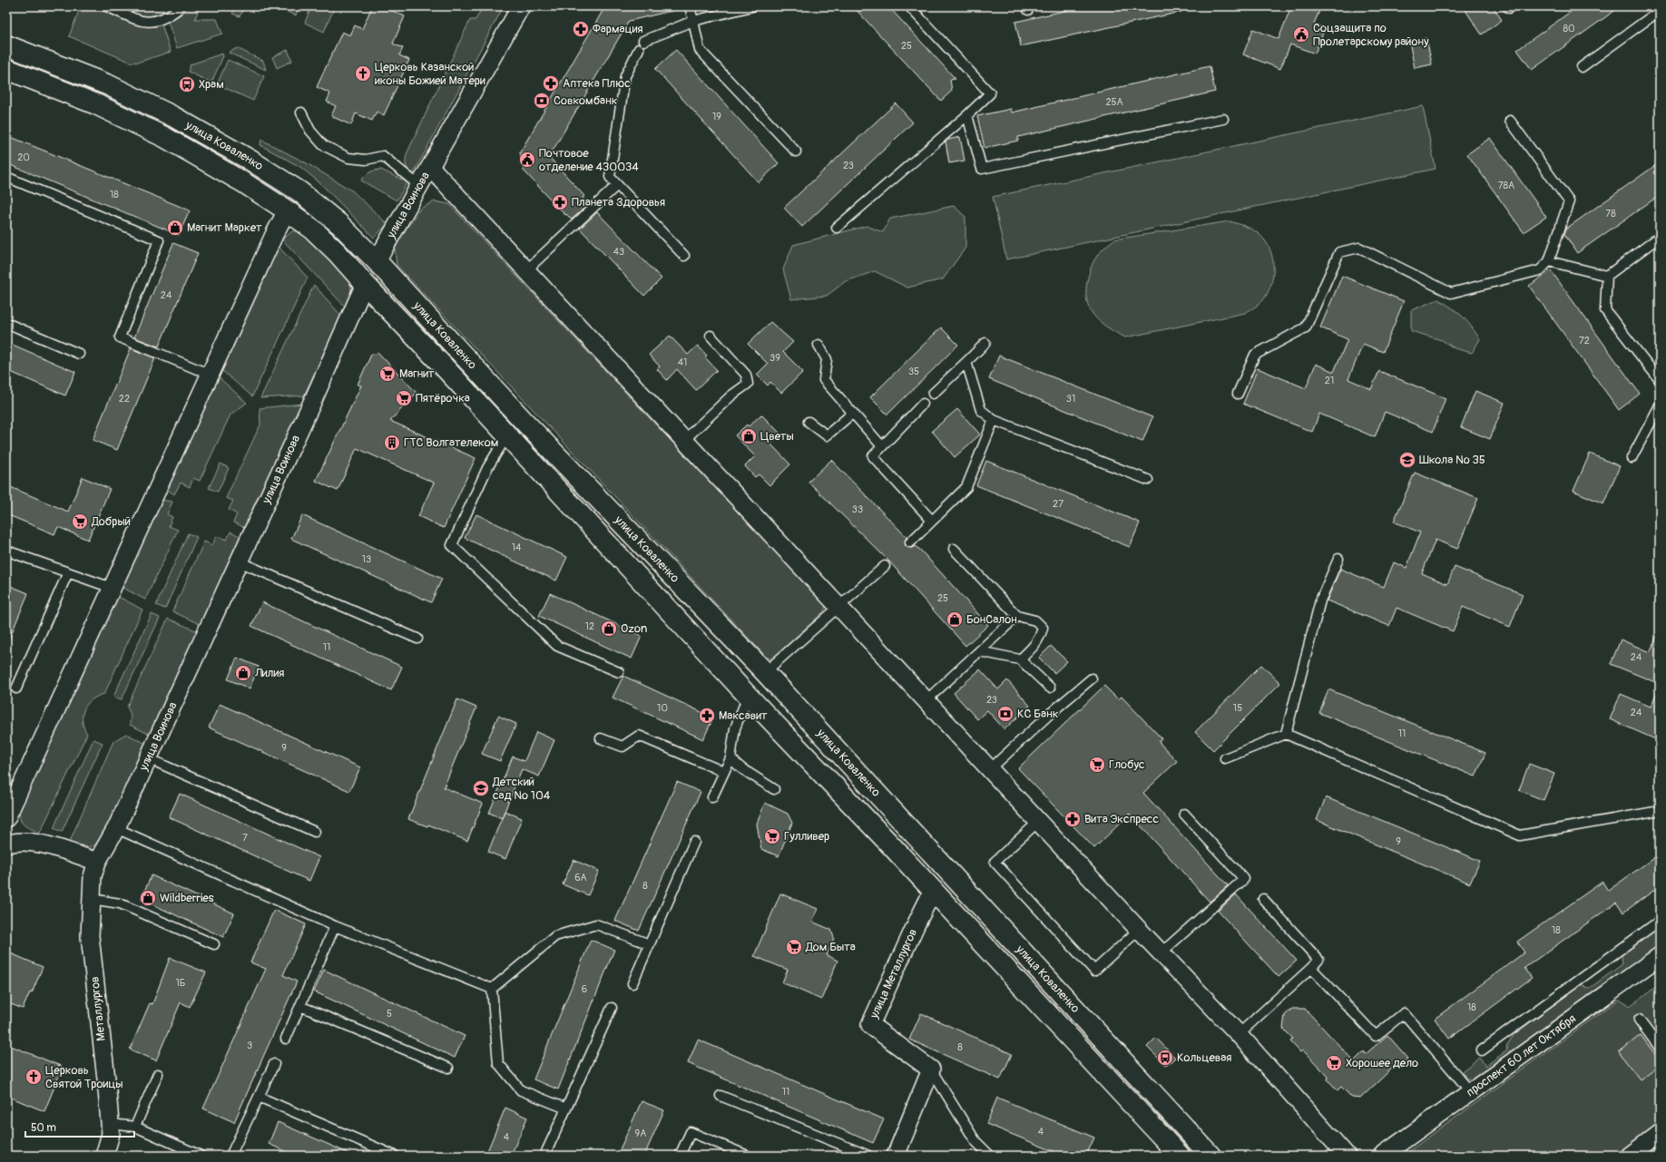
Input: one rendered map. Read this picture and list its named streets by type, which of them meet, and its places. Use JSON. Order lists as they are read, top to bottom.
{
  "streets": {
    "main road": ["улица Коваленко", "улица Воинова", "улица Металлургов"],
    "street": ["Металлургов", "проспект 60 лет Октября"]
  },
  "crossings": [
    ["улица Коваленко", "улица Воинова"],
    ["улица Коваленко", "улица Металлургов"],
    ["улица Воинова", "Металлургов"]
  ],
  "places": {
    "pharmacy": [
      "Фармация",
      "Аптека Плюс",
      "Планета Здоровья",
      "Максавит",
      "Вита Экспресс"
    ],
    "public building": ["Соцзащита по Пролетарскому району", "Почтовое отделение 430034"],
    "church": ["Церковь Казанской иконы Божией Матери", "Церковь Святой Троицы"],
    "bus stop": ["Храм", "Кольцевая"],
    "bank": ["Совкомбанк", "КС Банк"],
    "shop": [
      "Магнит Маркет",
      "Цветы",
      "БонСалон",
      "Ozon",
      "Лилия",
      "Wildberries"
    ],
    "supermarket": [
      "Магнит",
      "Пятёрочка",
      "Добрый",
      "Глобус",
      "Гулливер",
      "Дом Быта",
      "Хорошее дело"
    ],
    "building": ["ГТС Волгателеком"],
    "school or university": ["Школа № 35", "Детский сад № 104"]
  },
  "house_numbers": [
    "80",
    "25",
    "25А",
    "19",
    "20",
    "23",
    "78А",
    "18",
    "78",
    "43",
    "24",
    "72",
    "39",
    "41",
    "35",
    "21",
    "22",
    "31",
    "27",
    "33",
    "14",
    "13",
    "25",
    "12",
    "11",
    "24",
    "23",
    "10",
    "15",
    "24",
    "11",
    "9",
    "7",
    "9",
    "6А",
    "8",
    "18",
    "1Б",
    "6",
    "18",
    "5",
    "3",
    "8",
    "11",
    "4",
    "9А",
    "4"
  ],
  "scale_bar": "50 m"
}
